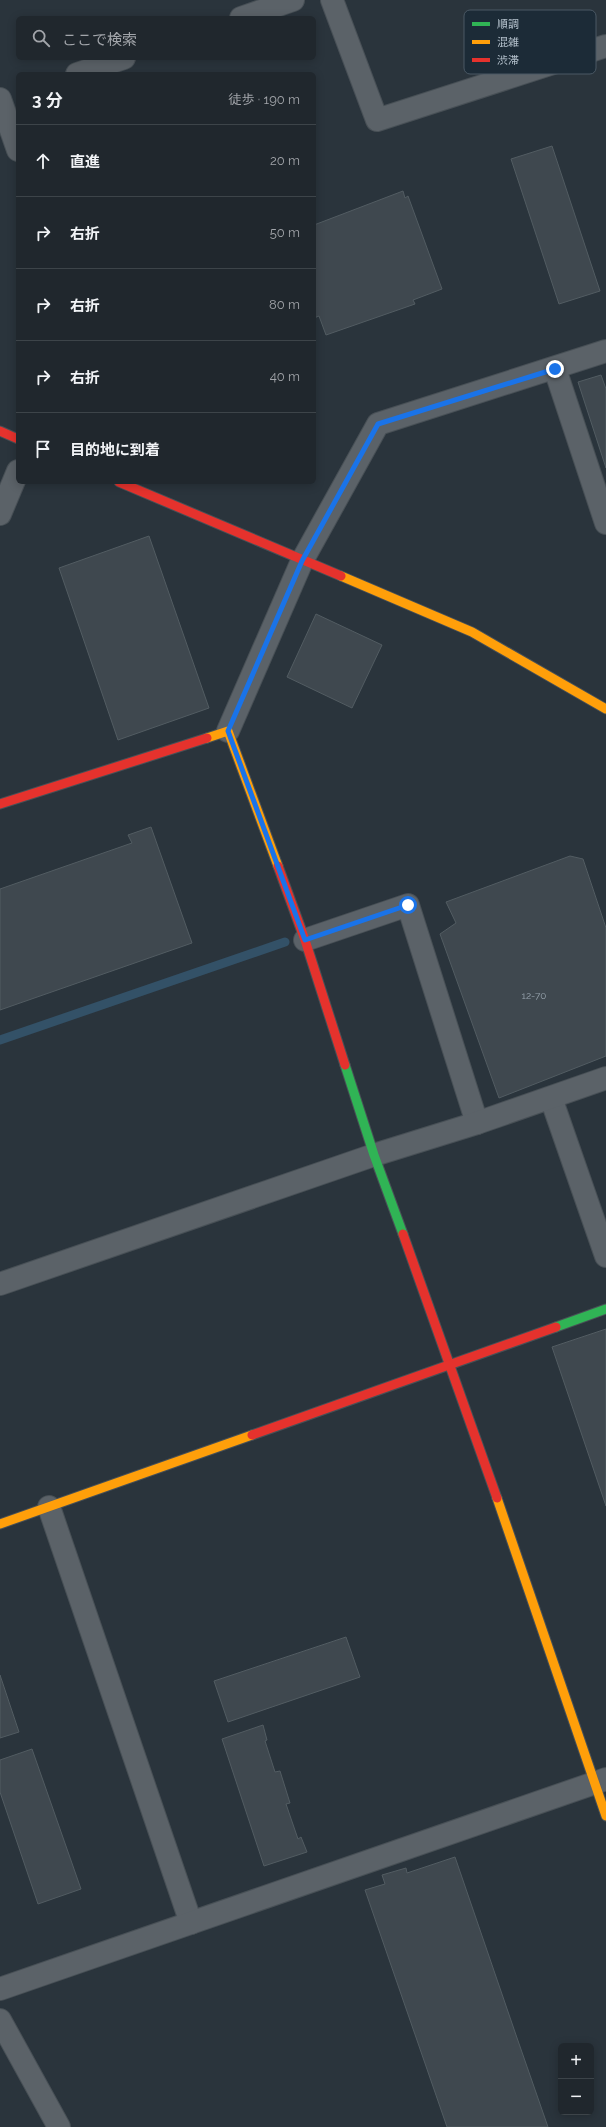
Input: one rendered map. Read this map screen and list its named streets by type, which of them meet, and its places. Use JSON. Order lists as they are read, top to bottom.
{
  "house_numbers": ["12-70"],
  "legend": ["順調", "混雑", "渋滞"],
  "page": {
    "search": "ここで検索",
    "heading": ["3 分", "徒歩 · 190 m"],
    "list": [
      ["直進", "20 m"],
      ["右折", "50 m"],
      ["右折", "80 m"],
      ["右折", "40 m"],
      "目的地に到着"
    ],
    "map_buttons": ["+", "−"]
  }
}
